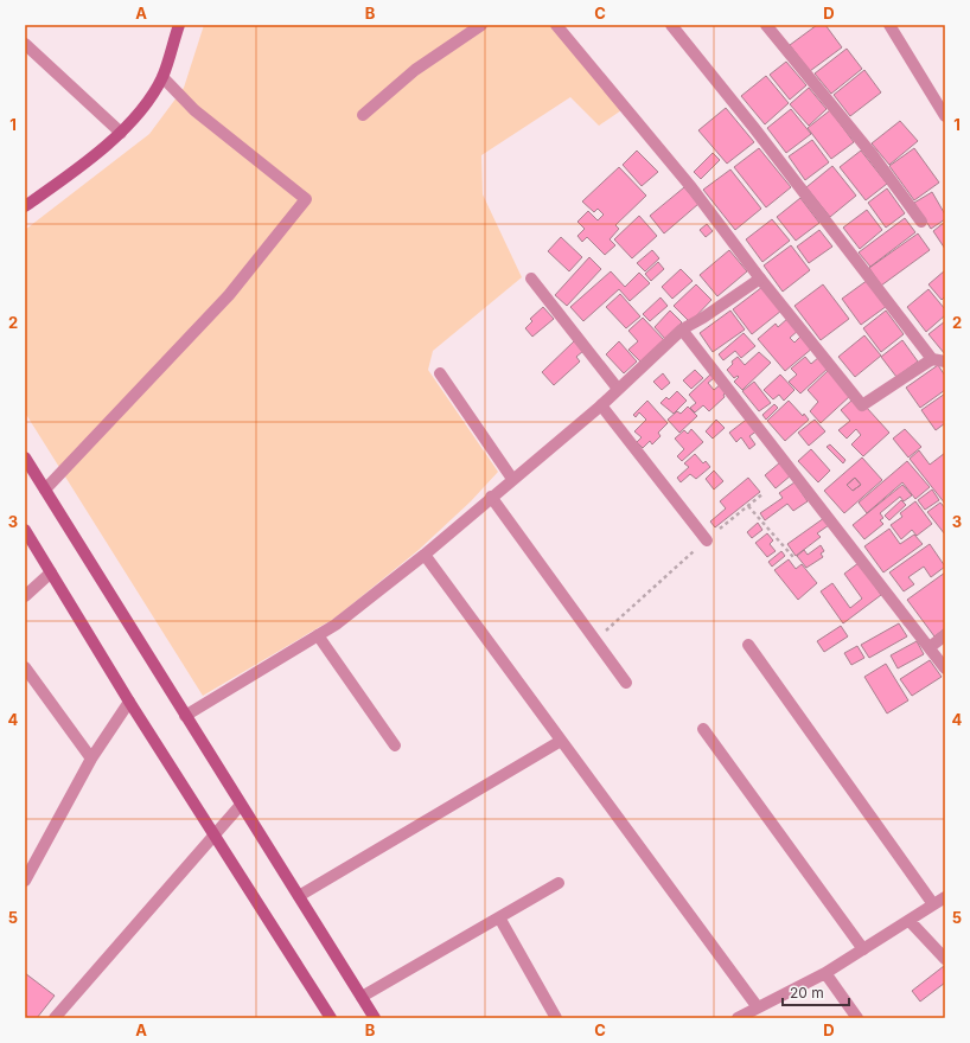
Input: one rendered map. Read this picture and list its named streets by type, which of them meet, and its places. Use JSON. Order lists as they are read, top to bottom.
{
  "scale_bar": "20 m",
  "grid": {
    "columns": [
      "A",
      "B",
      "C",
      "D"
    ],
    "rows": [
      "1",
      "2",
      "3",
      "4",
      "5"
    ]
  }
}
